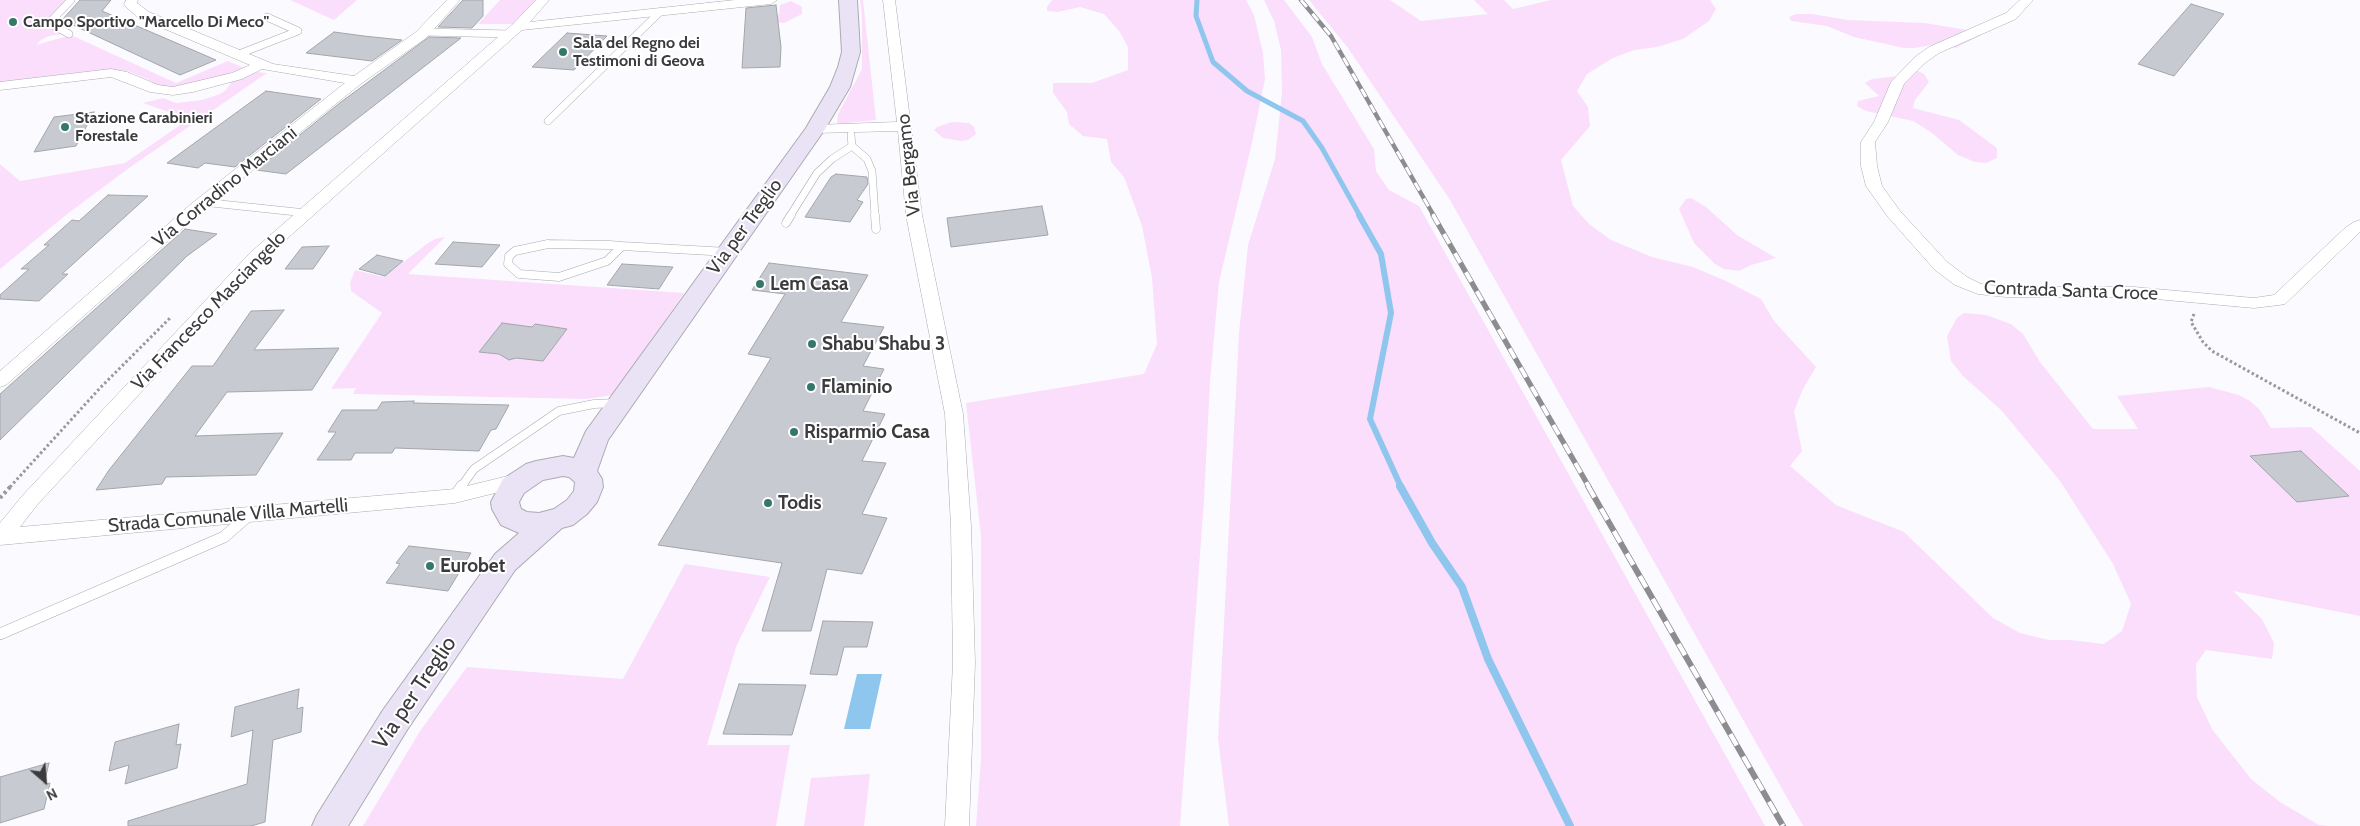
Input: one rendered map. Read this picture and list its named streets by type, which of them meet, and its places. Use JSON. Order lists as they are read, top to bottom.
{
  "streets": {
    "main road": ["Via per Treglio"],
    "street": [
      "Via Bergamo",
      "Via Corradino Marciani",
      "Contrada Santa Croce",
      "Via Francesco Masciangelo",
      "Strada Comunale Villa Martelli"
    ]
  },
  "crossings": [
    ["Via per Treglio", "Strada Comunale Villa Martelli"],
    ["Via Francesco Masciangelo", "Strada Comunale Villa Martelli"]
  ],
  "places": [
    "Campo Sportivo \"Marcello Di Meco\"",
    "Sala del Regno dei Testimoni di Geova",
    "Stazione Carabinieri Forestale",
    "Lem Casa",
    "Shabu Shabu 3",
    "Flaminio",
    "Risparmio Casa",
    "Todis",
    "Eurobet"
  ],
  "north": "bottom right"
}
